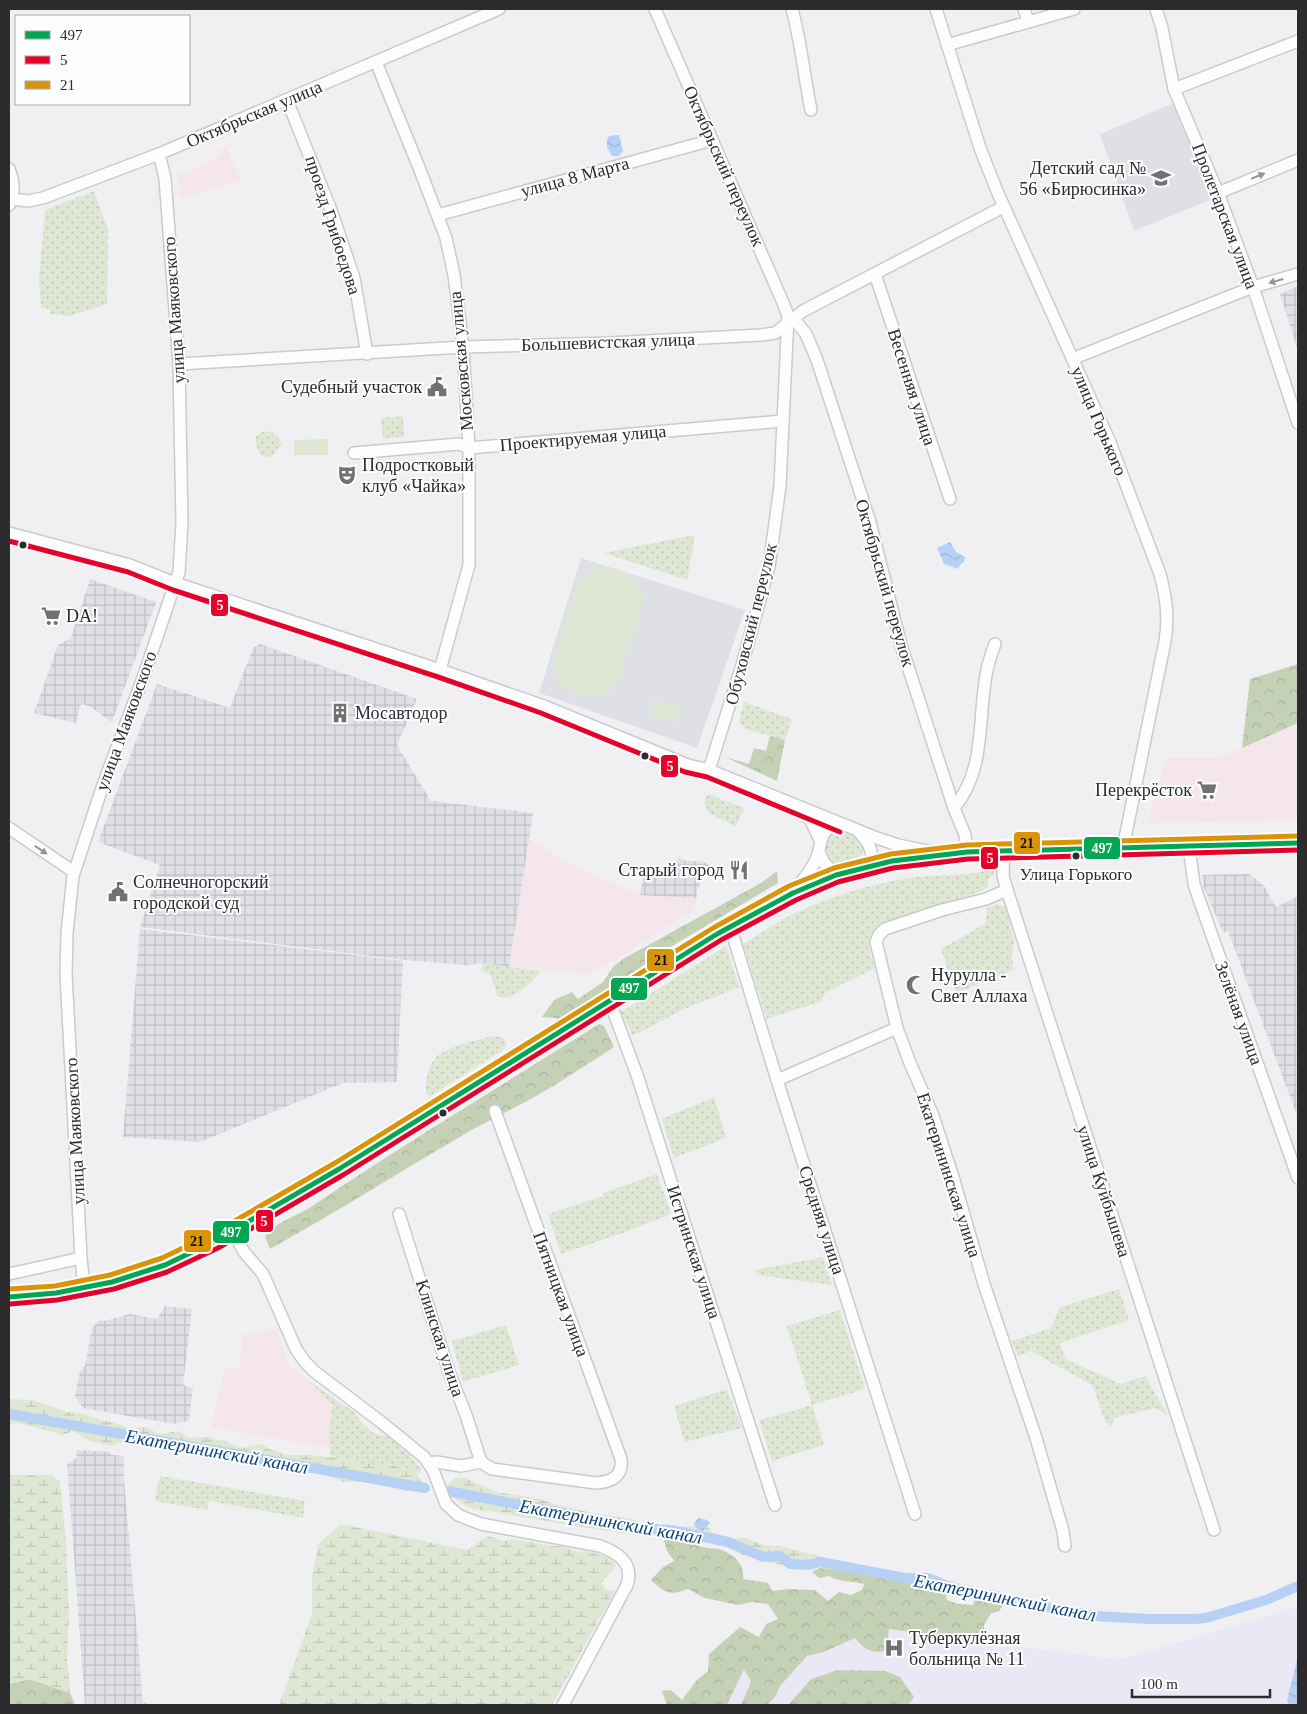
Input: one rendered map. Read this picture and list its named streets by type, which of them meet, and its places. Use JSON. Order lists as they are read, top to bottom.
{
  "streets": {
    "street": [
      "Октябрьская улица",
      "Октябрьский переулок",
      "улица 8 Марта",
      "Пролетарская улица",
      "проезд Грибоедова",
      "улица Маяковского",
      "Большевистская улица",
      "Московская улица",
      "Весенняя улица",
      "улица Горького",
      "Проектируемая улица",
      "Обуховский переулок",
      "Зелёная улица",
      "Екатерининская улица",
      "улица Куйбышева",
      "Средняя улица",
      "Истринская улица",
      "Пятницкая улица",
      "Клинская улица"
    ]
  },
  "crossings": [
    ["Октябрьская улица", "проезд Грибоедова"],
    ["Октябрьская улица", "улица Маяковского"],
    ["Октябрьская улица", "Московская улица"],
    ["Октябрьский переулок", "улица 8 Марта"],
    ["Октябрьский переулок", "Большевистская улица"],
    ["Октябрьский переулок", "Обуховский переулок"],
    ["улица 8 Марта", "Московская улица"],
    ["проезд Грибоедова", "Большевистская улица"],
    ["улица Маяковского", "Большевистская улица"],
    ["Большевистская улица", "Московская улица"],
    ["Большевистская улица", "Весенняя улица"],
    ["Большевистская улица", "улица Горького"],
    ["Большевистская улица", "Обуховский переулок"],
    ["Московская улица", "Проектируемая улица"],
    ["Проектируемая улица", "Обуховский переулок"],
    ["Екатерининская улица", "улица Куйбышева"],
    ["Пятницкая улица", "Клинская улица"]
  ],
  "water": ["Екатерининский канал"],
  "places": {
    "school or university": ["Детский сад № 56 «Бирюсинка»"],
    "public building": ["Судебный участок", "Солнечногорский городской суд"],
    "theatre": ["Подростковый клуб «Чайка»"],
    "supermarket": ["DA!", "Перекрёсток"],
    "building": ["Мосавтодор"],
    "other": ["Улица Горького"],
    "restaurant": ["Старый город"],
    "mosque": ["Нурулла - Свет Аллаха"],
    "hospital": ["Туберкулёзная больница № 11"]
  },
  "lines": ["transit line 5", "transit line 21", "transit line 497"],
  "legend": ["497", "5", "21"],
  "scale_bar": "100 m"
}
